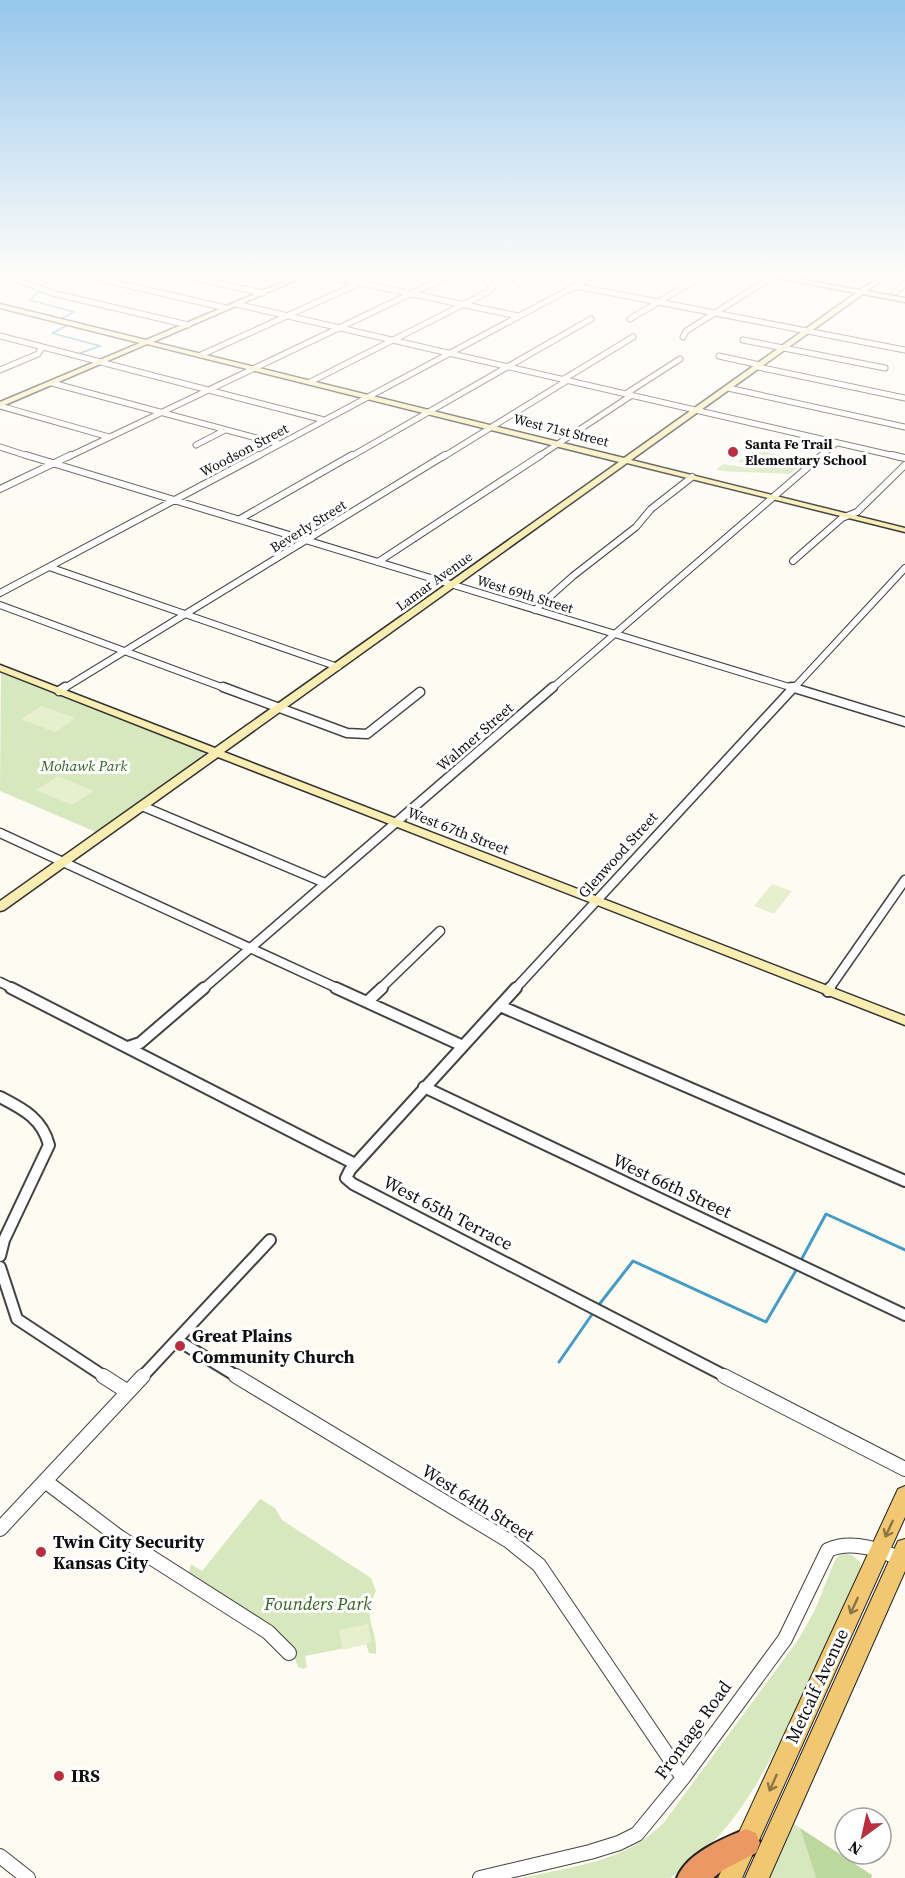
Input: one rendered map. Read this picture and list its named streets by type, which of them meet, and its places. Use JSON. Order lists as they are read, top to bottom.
{
  "streets": {
    "main road": ["Metcalf Avenue"],
    "street": [
      "West 71st Street",
      "Woodson Street",
      "Beverly Street",
      "Lamar Avenue",
      "West 69th Street",
      "Walmer Street",
      "West 67th Street",
      "Glenwood Street",
      "West 66th Street",
      "West 65th Terrace",
      "West 64th Street",
      "Frontage Road"
    ]
  },
  "crossings": [
    ["West 71st Street", "Woodson Street"],
    ["West 71st Street", "Beverly Street"],
    ["West 71st Street", "Lamar Avenue"],
    ["West 71st Street", "Walmer Street"],
    ["Woodson Street", "West 69th Street"],
    ["Beverly Street", "West 69th Street"],
    ["Beverly Street", "West 67th Street"],
    ["Lamar Avenue", "West 69th Street"],
    ["Lamar Avenue", "West 67th Street"],
    ["West 69th Street", "Walmer Street"],
    ["West 69th Street", "Glenwood Street"],
    ["Walmer Street", "West 67th Street"],
    ["West 67th Street", "Glenwood Street"],
    ["Glenwood Street", "West 66th Street"],
    ["Glenwood Street", "West 65th Terrace"],
    ["West 64th Street", "Frontage Road"],
    ["Metcalf Avenue", "Frontage Road"]
  ],
  "parks": ["Mohawk Park", "Founders Park"],
  "places": [
    "Santa Fe Trail Elementary School",
    "Great Plains Community Church",
    "Twin City Security Kansas City",
    "IRS"
  ],
  "north": "bottom left"
}
